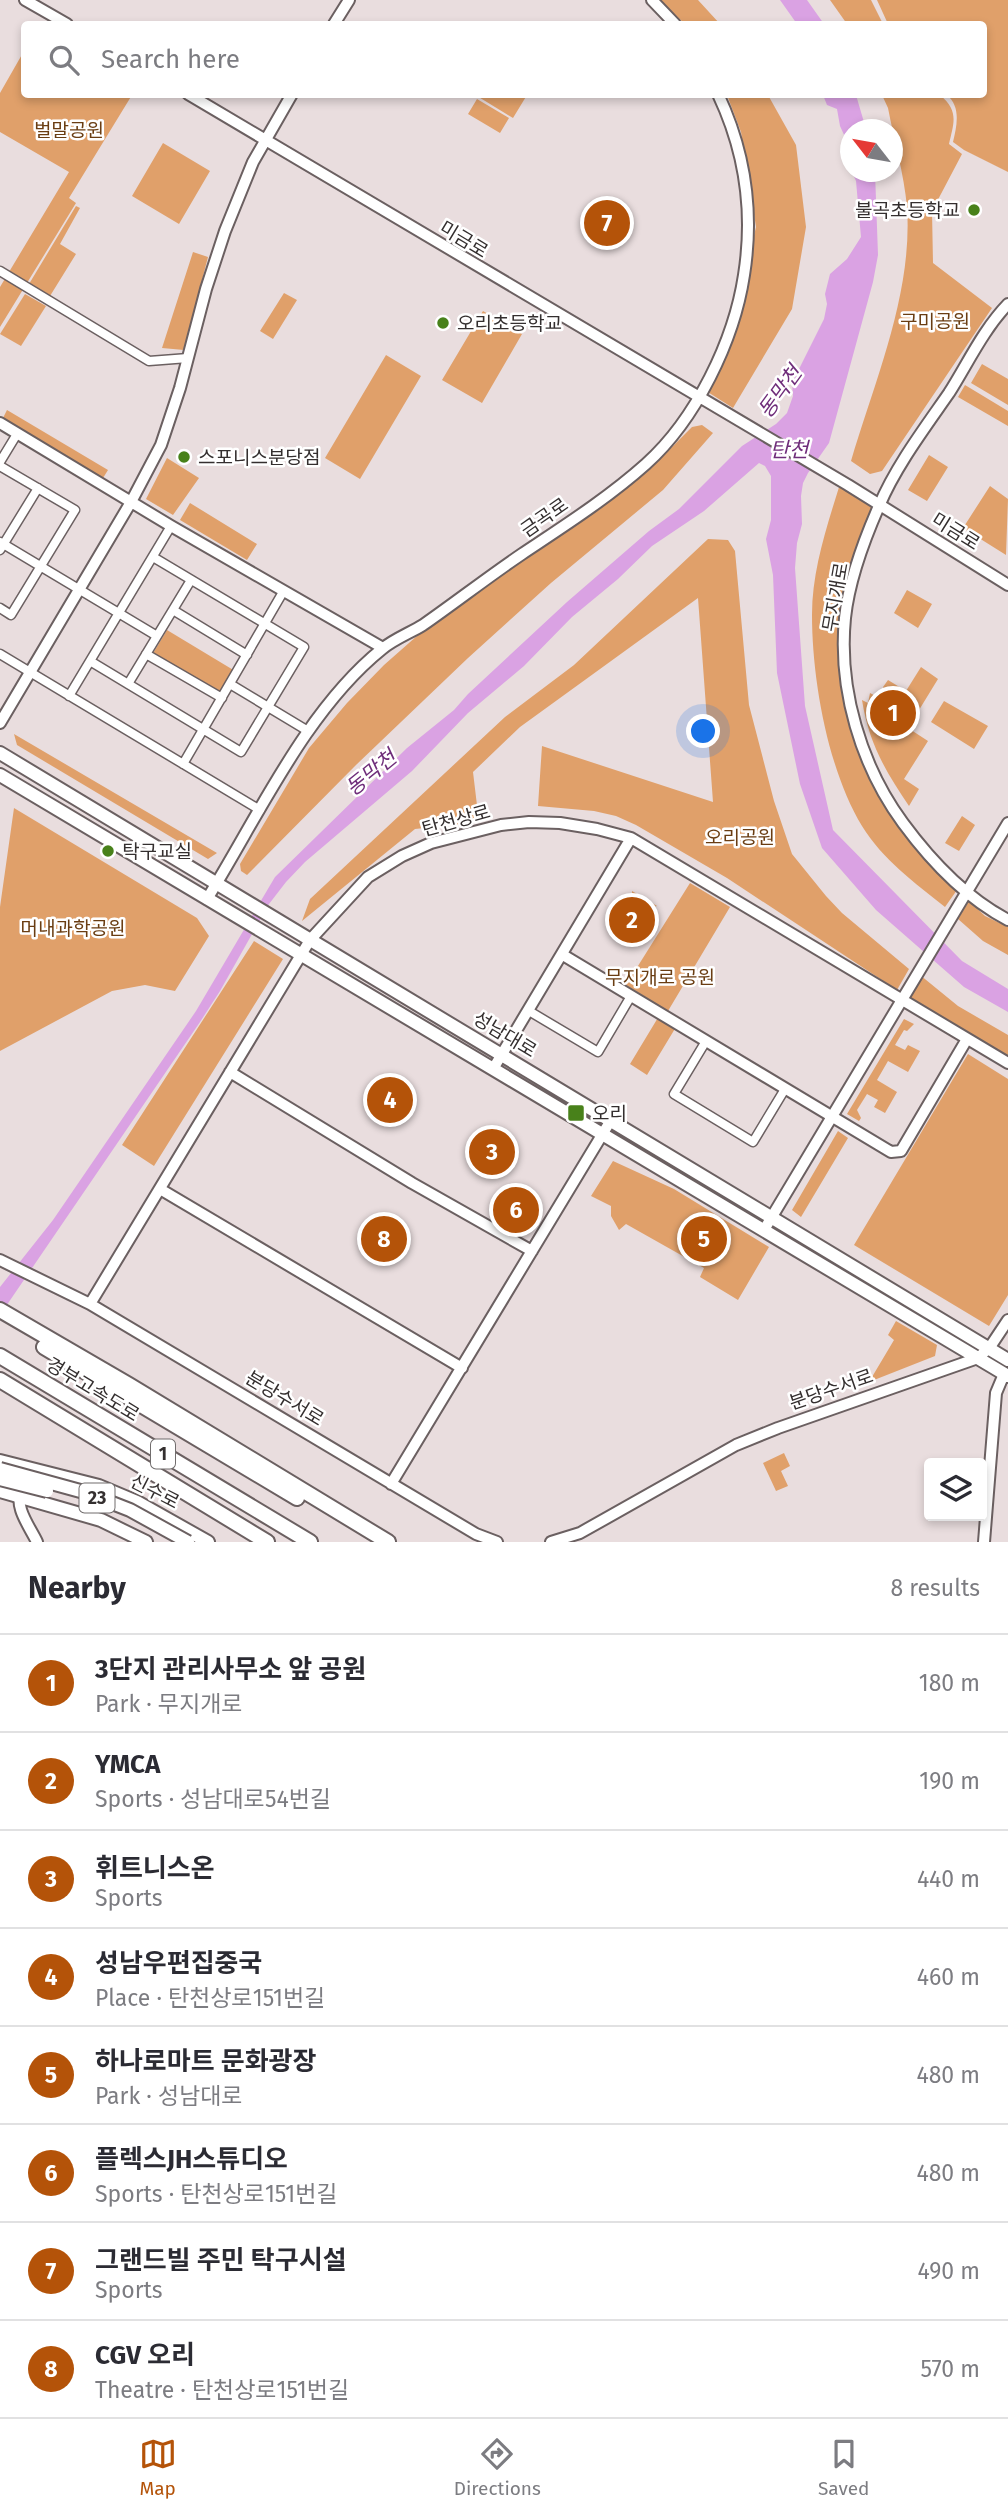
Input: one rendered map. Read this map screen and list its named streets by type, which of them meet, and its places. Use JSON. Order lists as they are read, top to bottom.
{
  "streets": {
    "highway": ["경부고속도로", "1"],
    "main road": ["성남대로", "신수로", "23"],
    "street": [
      "미금로",
      "금곡로",
      "무지개로",
      "탄천상로",
      "분당수서로"
    ]
  },
  "crossings": [
    ["미금로", "금곡로"],
    ["미금로", "무지개로"],
    ["금곡로", "성남대로"],
    ["탄천상로", "성남대로"],
    ["탄천상로", "분당수서로"],
    ["성남대로", "분당수서로"]
  ],
  "water": ["동막천", "탄천"],
  "parks": [
    "벌말공원",
    "구미공원",
    "오리공원",
    "머내과학공원",
    "무지개로 공원"
  ],
  "places": {
    "other": [
      "불곡초등학교",
      "오리초등학교",
      "스포니스분당점",
      "탁구교실"
    ],
    "transit": ["오리"]
  },
  "north": "top left",
  "page": {
    "search": "Search here",
    "pins": [
      "7",
      "1",
      "2",
      "4",
      "3",
      "6",
      "5",
      "8"
    ],
    "heading": ["Nearby", "8 results"],
    "list": [
      {
        "mark": "1",
        "name": "3단지 관리사무소 앞 공원",
        "note": "Park · 무지개로",
        "value": "180 m"
      },
      {
        "mark": "2",
        "name": "YMCA",
        "note": "Sports · 성남대로54번길",
        "value": "190 m"
      },
      {
        "mark": "3",
        "name": "휘트니스온",
        "note": "Sports",
        "value": "440 m"
      },
      {
        "mark": "4",
        "name": "성남우편집중국",
        "note": "Place · 탄천상로151번길",
        "value": "460 m"
      },
      {
        "mark": "5",
        "name": "하나로마트 문화광장",
        "note": "Park · 성남대로",
        "value": "480 m"
      },
      {
        "mark": "6",
        "name": "플렉스JH스튜디오",
        "note": "Sports · 탄천상로151번길",
        "value": "480 m"
      },
      {
        "mark": "7",
        "name": "그랜드빌 주민 탁구시설",
        "note": "Sports",
        "value": "490 m"
      },
      {
        "mark": "8",
        "name": "CGV 오리",
        "note": "Theatre · 탄천상로151번길",
        "value": "570 m"
      }
    ],
    "nav": ["Map", "Directions", "Saved"]
  }
}
